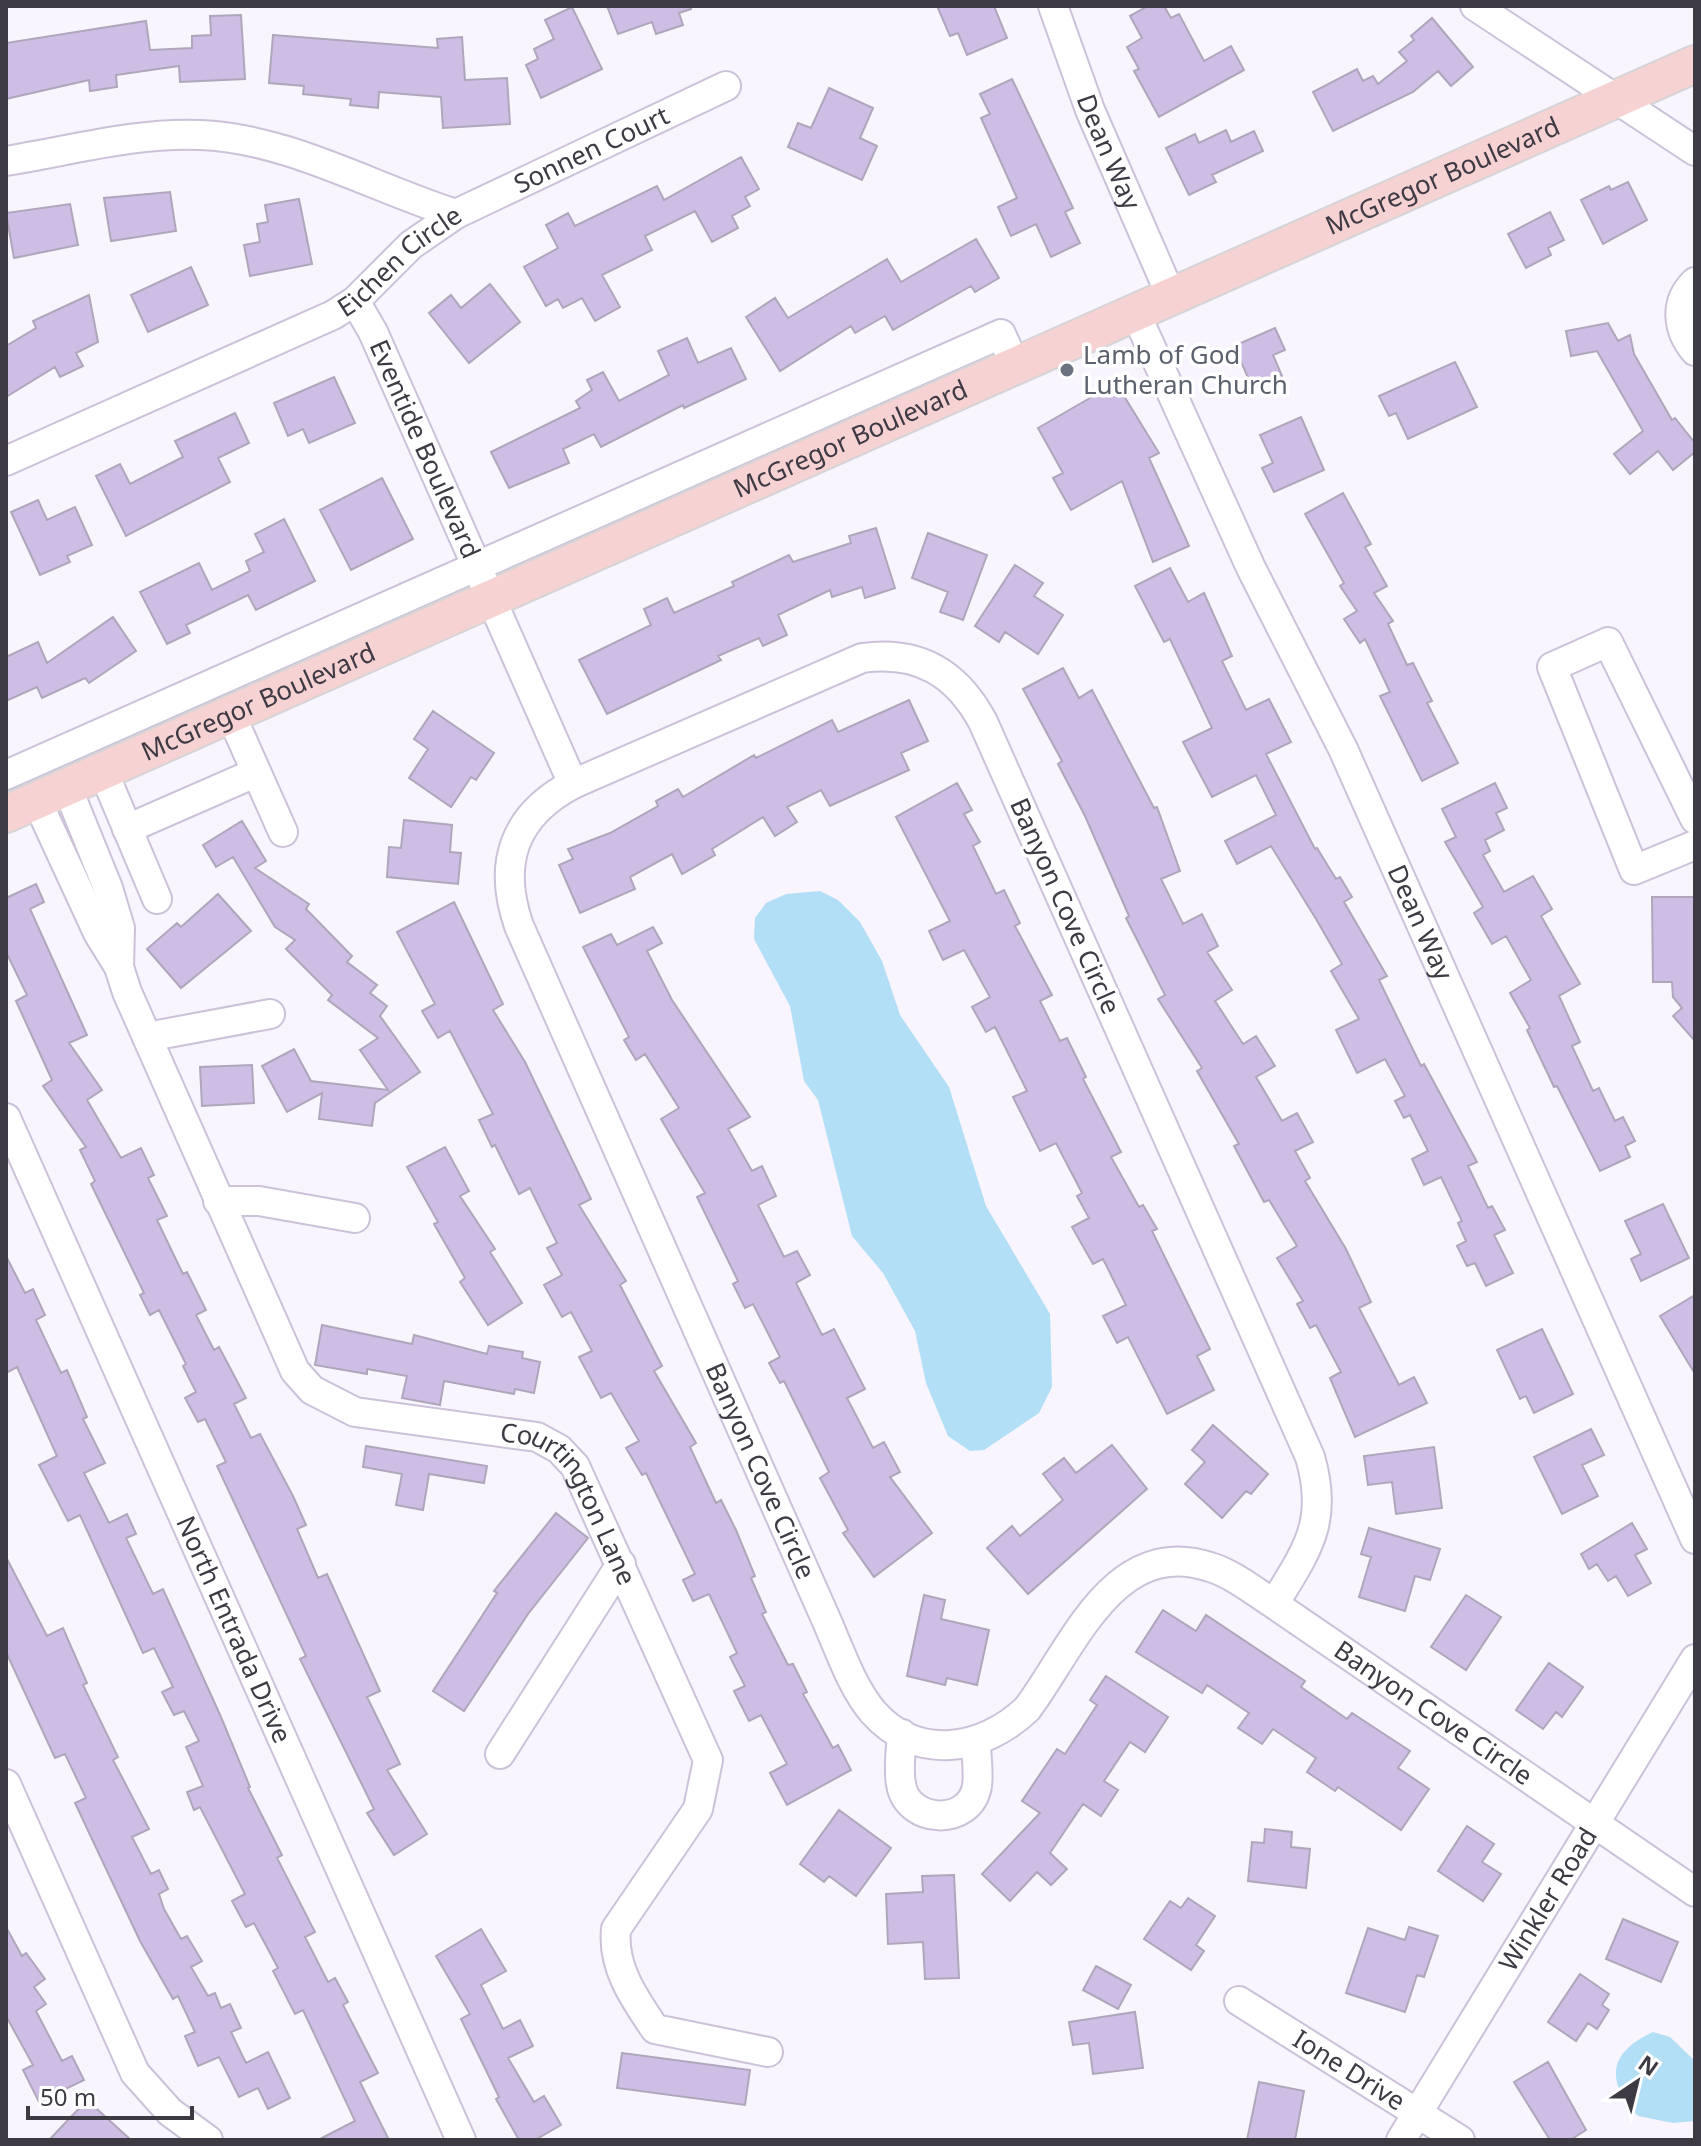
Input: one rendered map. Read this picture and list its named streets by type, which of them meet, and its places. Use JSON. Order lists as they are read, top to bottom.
{
  "streets": {
    "main road": ["McGregor Boulevard"],
    "street": [
      "Sonnen Court",
      "Dean Way",
      "Eichen Circle",
      "Eventide Boulevard",
      "Banyon Cove Circle",
      "Courtington Lane",
      "North Entrada Drive",
      "Winkler Road",
      "Ione Drive"
    ]
  },
  "crossings": [
    ["Sonnen Court", "Eichen Circle"],
    ["Dean Way", "McGregor Boulevard"],
    ["McGregor Boulevard", "Eventide Boulevard"],
    ["McGregor Boulevard", "Courtington Lane"],
    ["Eichen Circle", "Eventide Boulevard"],
    ["Banyon Cove Circle", "Winkler Road"],
    ["Winkler Road", "Ione Drive"]
  ],
  "places": ["Lamb of God Lutheran Church"],
  "scale_bar": "50 m",
  "north": "top right"
}
